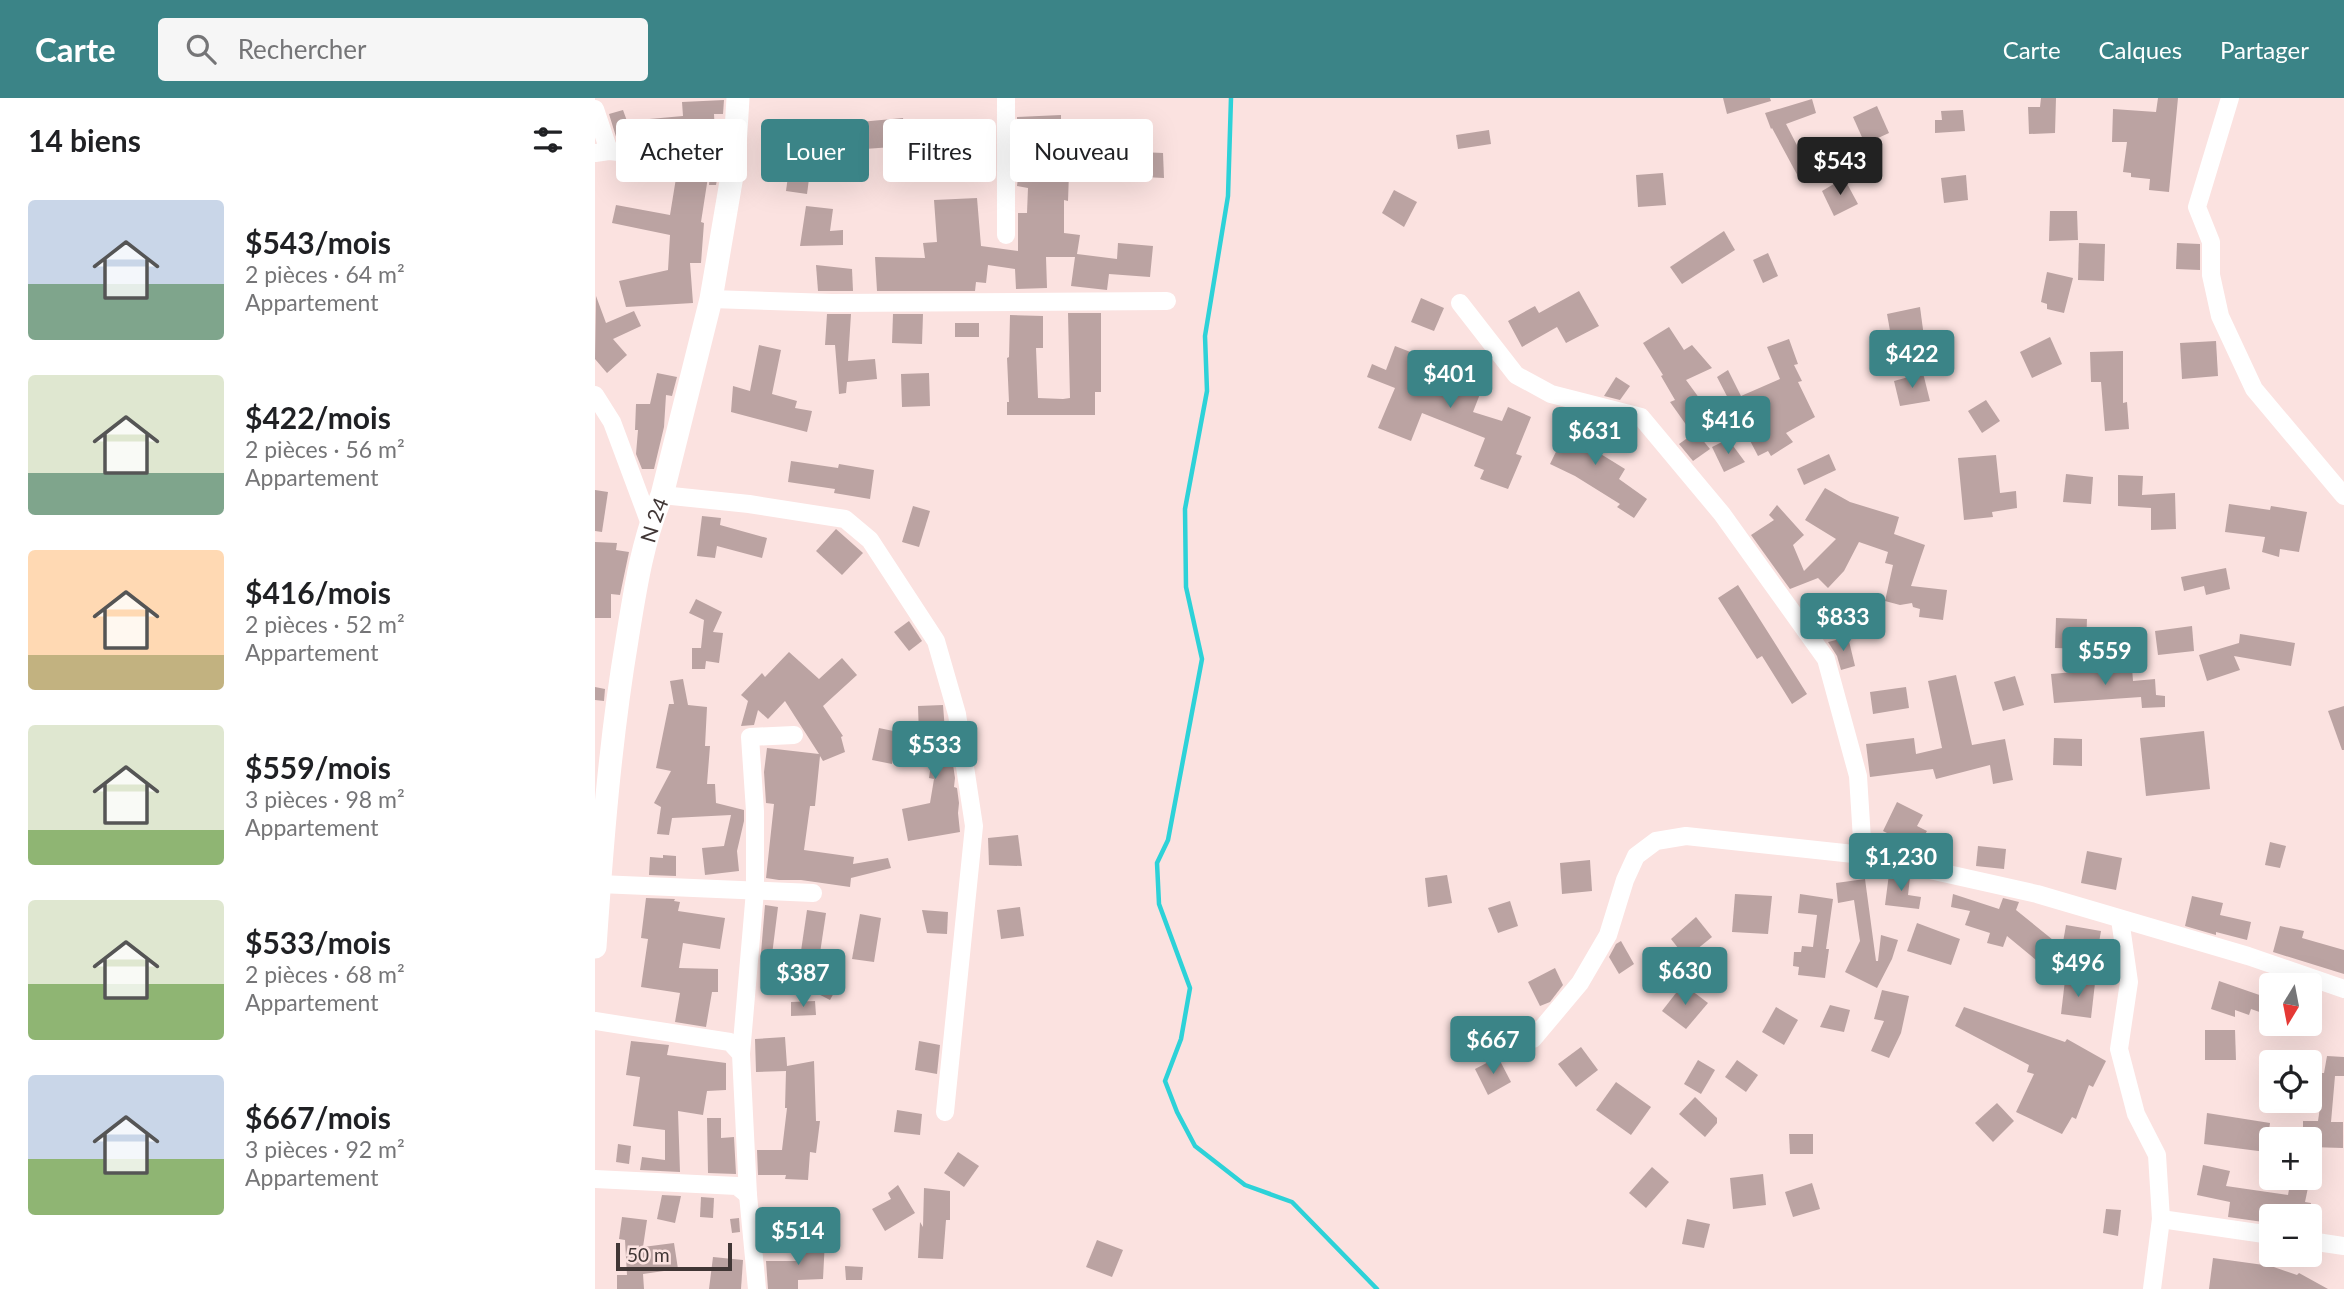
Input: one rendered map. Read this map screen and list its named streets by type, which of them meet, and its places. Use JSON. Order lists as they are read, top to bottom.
{
  "streets": {
    "main road": ["N 24"]
  },
  "scale_bar": "50 m",
  "north": "bottom",
  "page": {
    "header": "Carte",
    "search": "Rechercher",
    "nav": ["Carte", "Calques", "Partager"],
    "heading": "14 biens",
    "chip": [
      "Acheter",
      "Louer",
      "Filtres",
      "Nouveau"
    ],
    "price": [
      "$543",
      "$422",
      "$401",
      "$416",
      "$631",
      "$833",
      "$559",
      "$533",
      "$1,230",
      "$496",
      "$630",
      "$387",
      "$667",
      "$514"
    ],
    "list": [
      {
        "name": "$543/mois",
        "note": "2 pièces · 64 m² · Appartement"
      },
      {
        "name": "$422/mois",
        "note": "2 pièces · 56 m² · Appartement"
      },
      {
        "name": "$416/mois",
        "note": "2 pièces · 52 m² · Appartement"
      },
      {
        "name": "$559/mois",
        "note": "3 pièces · 98 m² · Appartement"
      },
      {
        "name": "$533/mois",
        "note": "2 pièces · 68 m² · Appartement"
      },
      {
        "name": "$667/mois",
        "note": "3 pièces · 92 m² · Appartement"
      }
    ],
    "map_buttons": ["+", "−"],
    "scale": "50 m"
  }
}
